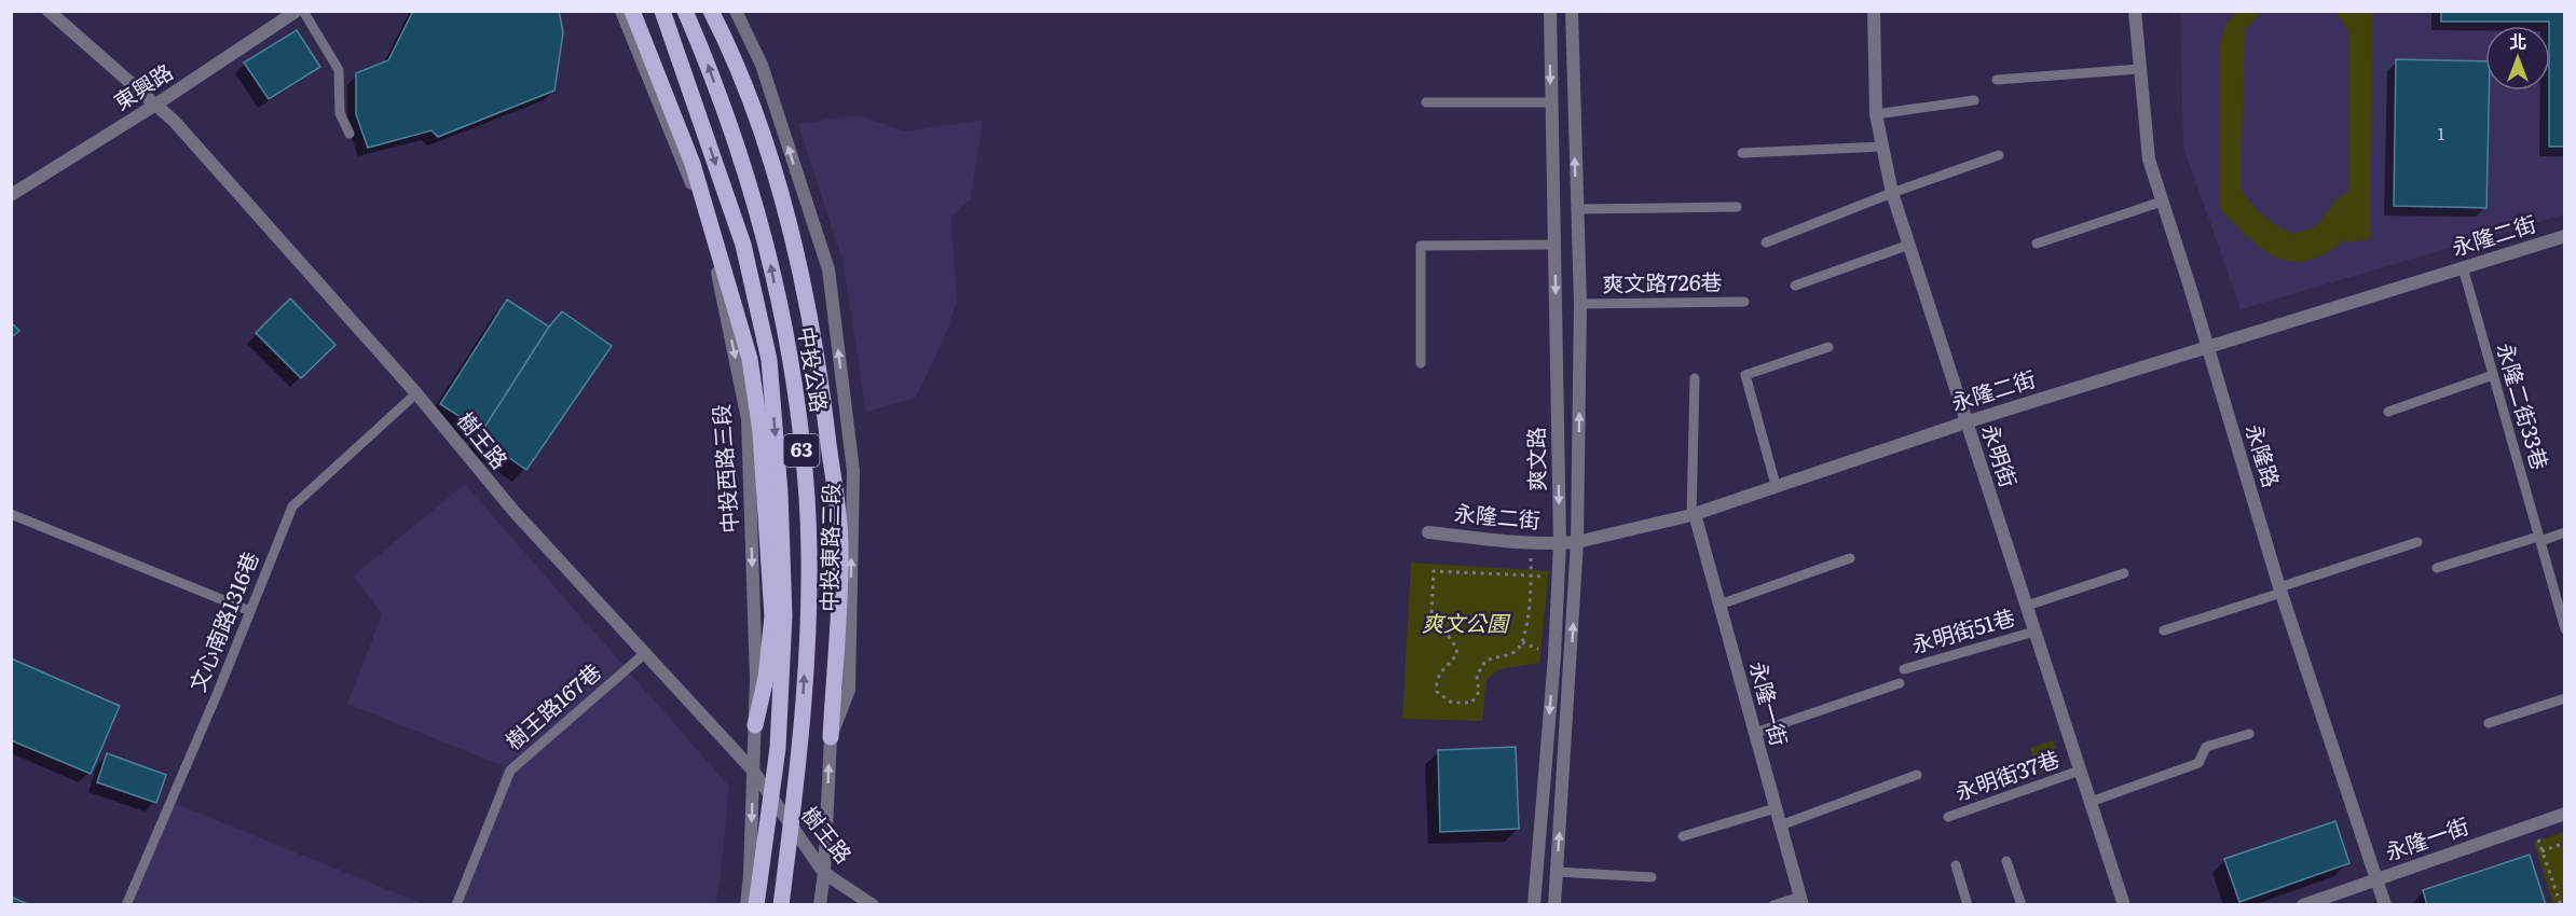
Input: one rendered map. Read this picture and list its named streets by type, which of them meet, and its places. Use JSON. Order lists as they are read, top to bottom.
{
  "streets": {
    "main road": ["中投公路", "63"],
    "street": [
      "東興路",
      "永隆二街",
      "樹王路",
      "永明街",
      "永隆路",
      "爽文路",
      "中投西路三段",
      "中投東路三段",
      "永隆一街"
    ],
    "lane": [
      "爽文路726巷",
      "永隆二街33巷",
      "文心南路1316巷",
      "永明街51巷",
      "樹王路167巷",
      "永明街37巷"
    ]
  },
  "crossings": [
    ["東興路", "樹王路"],
    ["永隆二街", "永隆二街33巷"],
    ["永隆二街", "永明街"],
    ["永隆二街", "永隆路"],
    ["永隆二街", "爽文路"],
    ["永隆二街", "永隆一街"],
    ["爽文路726巷", "爽文路"],
    ["樹王路", "中投西路三段"],
    ["樹王路", "中投東路三段"],
    ["樹王路", "文心南路1316巷"],
    ["樹王路", "樹王路167巷"],
    ["永明街", "永明街51巷"],
    ["永明街", "永明街37巷"],
    ["永隆路", "永隆一街"]
  ],
  "one_way": ["中投西路三段", "中投東路三段"],
  "parks": ["爽文公園"],
  "house_numbers": ["1"],
  "north": "top"
}
